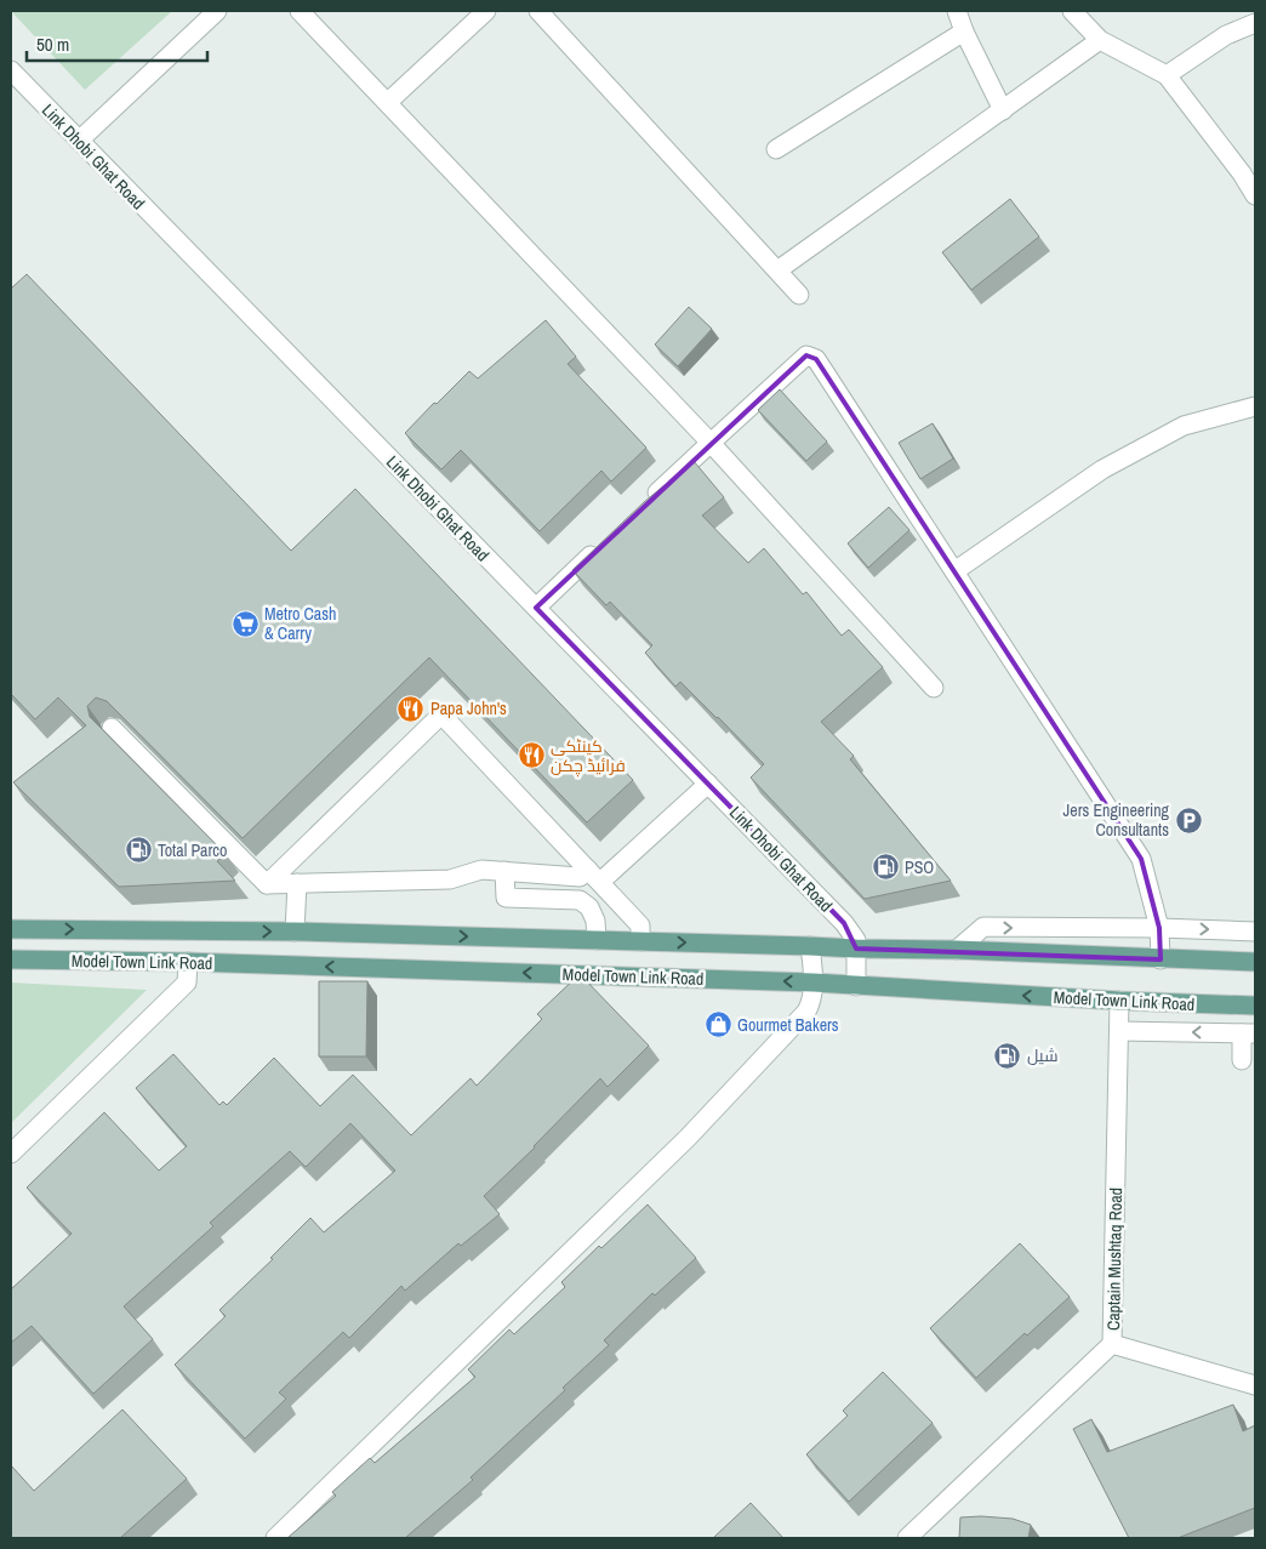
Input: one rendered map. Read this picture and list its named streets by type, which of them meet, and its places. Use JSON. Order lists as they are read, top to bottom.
{
  "streets": {
    "main road": ["Model Town Link Road"],
    "street": ["Link Dhobi Ghat Road", "Captain Mushtaq Road"]
  },
  "crossings": [
    ["Link Dhobi Ghat Road", "Model Town Link Road"],
    ["Model Town Link Road", "Captain Mushtaq Road"]
  ],
  "places": {
    "supermarket": ["Metro Cash & Carry"],
    "restaurant": ["Papa John's", "کینٹکی فرائیڈ چکن"],
    "parking": ["Jers Engineering Consultants"],
    "fuel station": ["Total Parco", "PSO", "شیل"],
    "shop": ["Gourmet Bakers"]
  },
  "scale_bar": "50 m"
}
